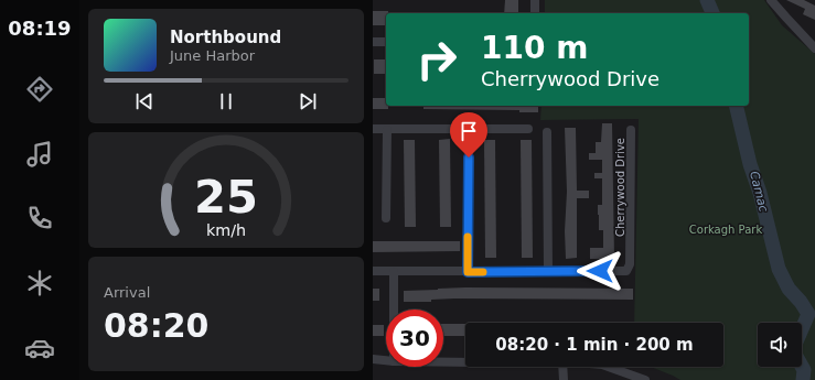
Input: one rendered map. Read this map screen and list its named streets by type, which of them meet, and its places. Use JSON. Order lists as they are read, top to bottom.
{
  "streets": {
    "street": ["Cherrywood Drive"]
  },
  "water": ["Camac"],
  "parks": ["Corkagh Park"],
  "page": {
    "tabs": "08:19",
    "turn": ["110 m", "Cherrywood Drive"],
    "song": ["Northbound", "June Harbor"],
    "tile": ["Arrival", "08:20"],
    "limit": "30",
    "trip": "08:20 · 1 min · 200 m",
    "gauge": ["25", "km/h"]
  }
}
